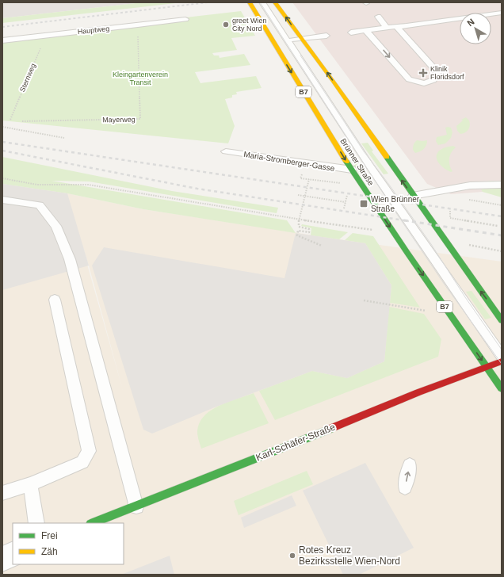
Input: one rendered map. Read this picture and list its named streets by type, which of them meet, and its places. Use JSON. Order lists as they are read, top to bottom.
{
  "streets": {
    "main road": ["B7", "Brünner Straße", "Karl-Schäfer-Straße"],
    "lane": ["Hauptweg", "Maria-Stromberger-Gasse"],
    "path": ["Sternweg", "Mayerweg"]
  },
  "crossings": [
    ["Hauptweg", "Sternweg"],
    ["Hauptweg", "Mayerweg"],
    ["Maria-Stromberger-Gasse", "Brünner Straße"],
    ["Brünner Straße", "Karl-Schäfer-Straße"]
  ],
  "parks": ["Kleingartenverein Transit"],
  "places": {
    "other": ["greet Wien City Nord", "Rotes Kreuz Bezirksstelle Wien-Nord"],
    "health": ["Klinik Floridsdorf"],
    "transit": ["Wien Brünner Straße"]
  },
  "legend": ["Frei", "Zäh"],
  "north": "top left"
}
